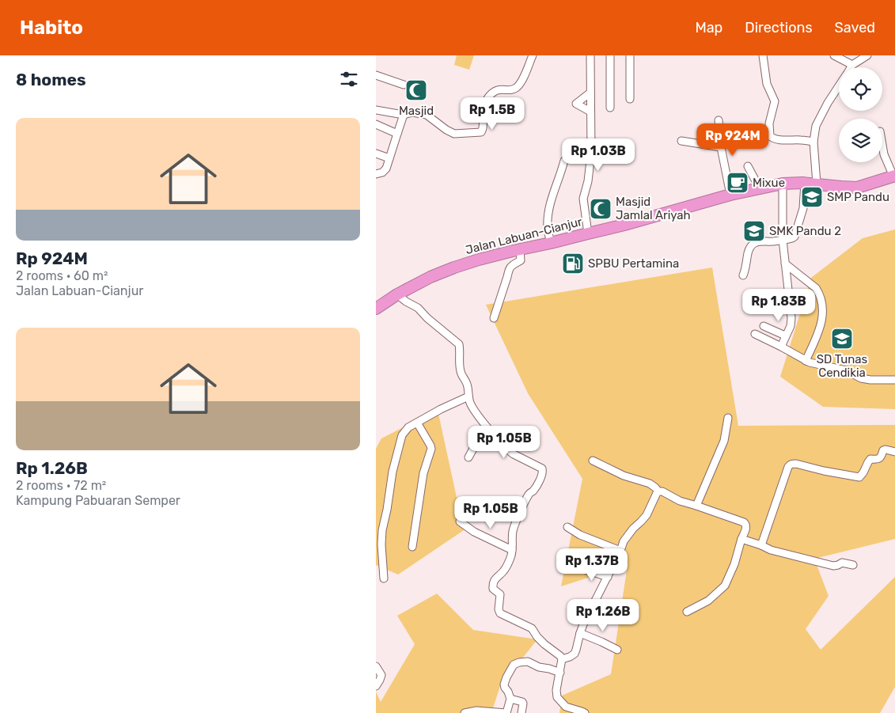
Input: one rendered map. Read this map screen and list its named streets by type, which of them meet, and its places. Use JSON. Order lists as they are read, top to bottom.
{
  "streets": {
    "highway": ["Jalan Labuan-Cianjur"]
  },
  "places": {
    "mosque": ["Masjid", "Masjid Jamlal Ariyah"],
    "cafe": ["Mixue"],
    "school or university": ["SMP Pandu", "SMK Pandu 2", "SD Tunas Cendikia"],
    "fuel station": ["SPBU Pertamina"]
  },
  "page": {
    "header": "Habito",
    "nav": ["Map", "Directions", "Saved"],
    "heading": "8 homes",
    "price": [
      "Rp 1.5B",
      "Rp 924M",
      "Rp 1.03B",
      "Rp 1.83B",
      "Rp 1.05B",
      "Rp 1.05B",
      "Rp 1.37B",
      "Rp 1.26B"
    ],
    "list": [
      {
        "name": "Rp 924M",
        "note": "2 rooms · 60 m² · Jalan Labuan-Cianjur"
      },
      {
        "name": "Rp 1.26B",
        "note": "2 rooms · 72 m² · Kampung Pabuaran Semper"
      }
    ]
  }
}
